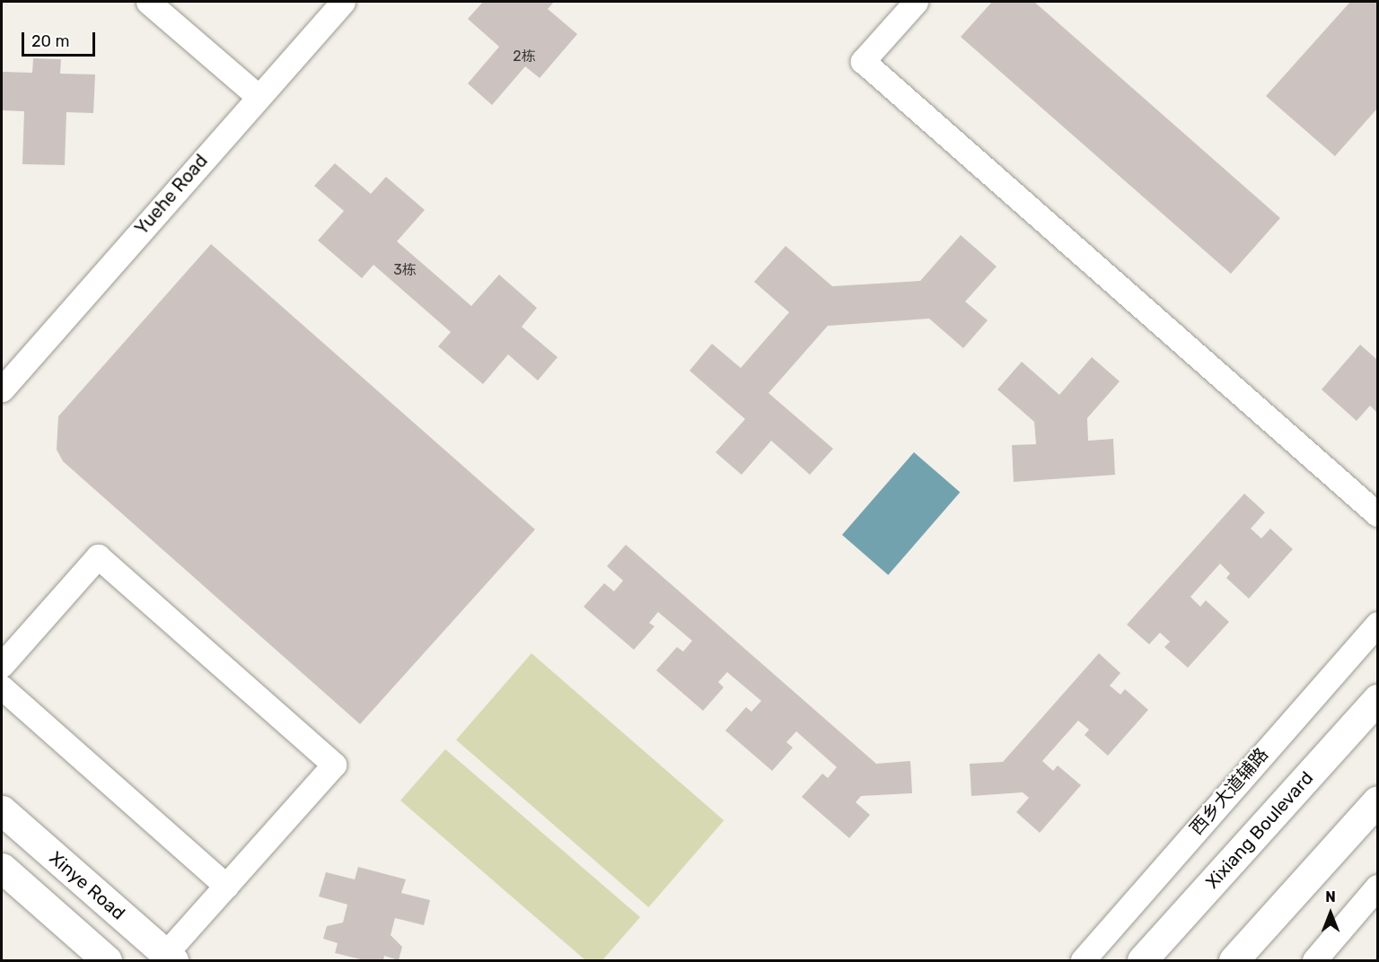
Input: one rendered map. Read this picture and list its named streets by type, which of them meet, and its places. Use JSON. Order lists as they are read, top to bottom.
{
  "streets": {
    "main road": ["Xixiang Boulevard", "Xinye Road"],
    "street": ["Yuehe Road", "西乡大道辅路"]
  },
  "house_numbers": ["2栋", "3栋"],
  "scale_bar": "20 m",
  "north": "top"
}
